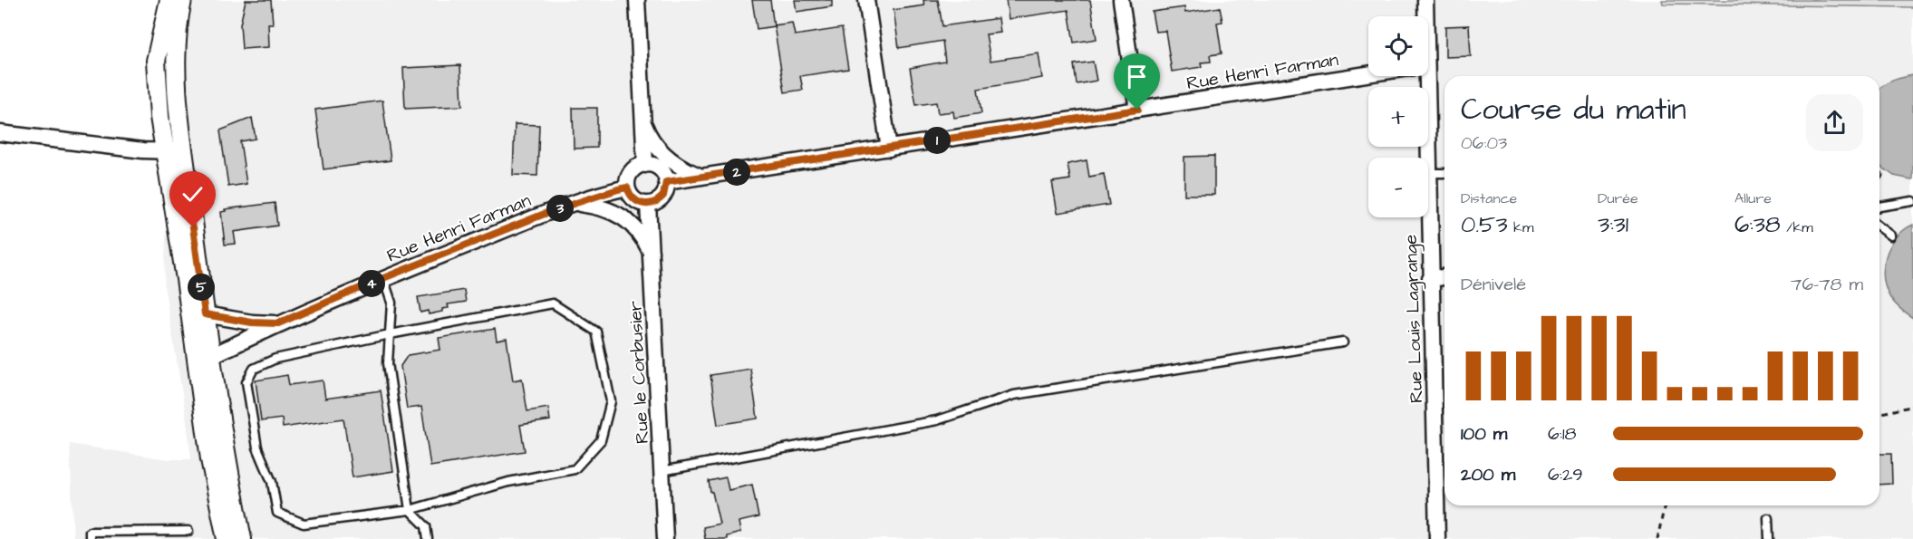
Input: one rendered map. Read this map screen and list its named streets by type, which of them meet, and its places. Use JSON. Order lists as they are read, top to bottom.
{
  "streets": {
    "street": ["Rue Henri Farman", "Rue Louis Lagrange", "Rue le Corbusier"]
  },
  "crossings": [
    ["Rue Henri Farman", "Rue le Corbusier"]
  ],
  "page": {
    "map_buttons": ["+", "−"],
    "heading": ["Course du matin", "06:03"],
    "pins": [
      "1",
      "2",
      "3",
      "4",
      "5"
    ],
    "stats": [
      ["Distance", "0.53 km"],
      ["Durée", "3:31"],
      ["Allure", "6:38 /km"]
    ],
    "chart": ["Dénivelé", "76–78 m"],
    "list": [
      {
        "name": "100 m",
        "note": "6:18"
      },
      {
        "name": "200 m",
        "note": "6:29"
      }
    ]
  }
}
